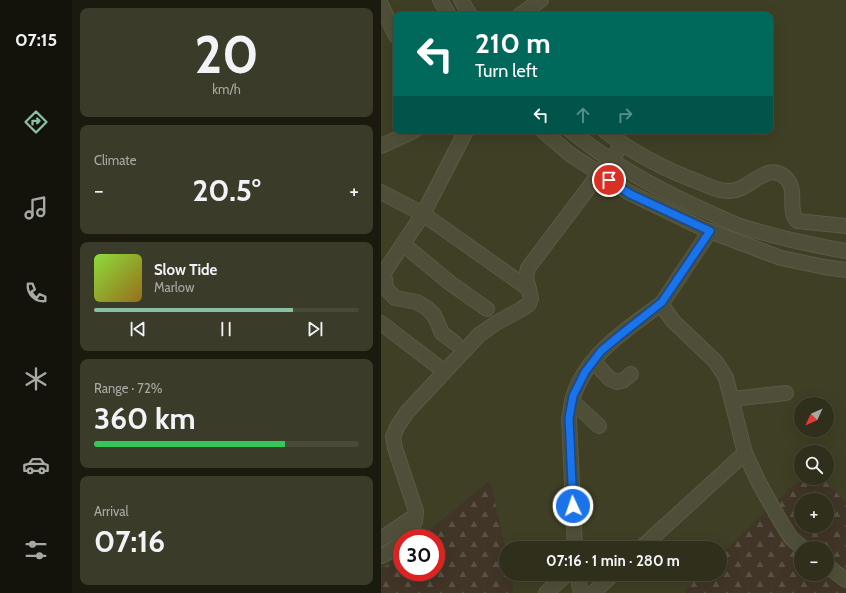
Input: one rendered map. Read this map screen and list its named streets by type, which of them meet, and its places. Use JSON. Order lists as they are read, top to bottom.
{
  "north": "bottom left",
  "page": {
    "tabs": "07:15",
    "tile": [
      ["20", "km/h"],
      "Climate",
      ["Range · 72%", "360 km"],
      ["Arrival", "07:16"]
    ],
    "turn": ["210 m", "Turn left"],
    "heat": ["−", "20.5°", "+"],
    "song": ["Slow Tide", "Marlow"],
    "map_buttons": ["+", "−"],
    "limit": "30",
    "trip": "07:16 · 1 min · 280 m"
  }
}
